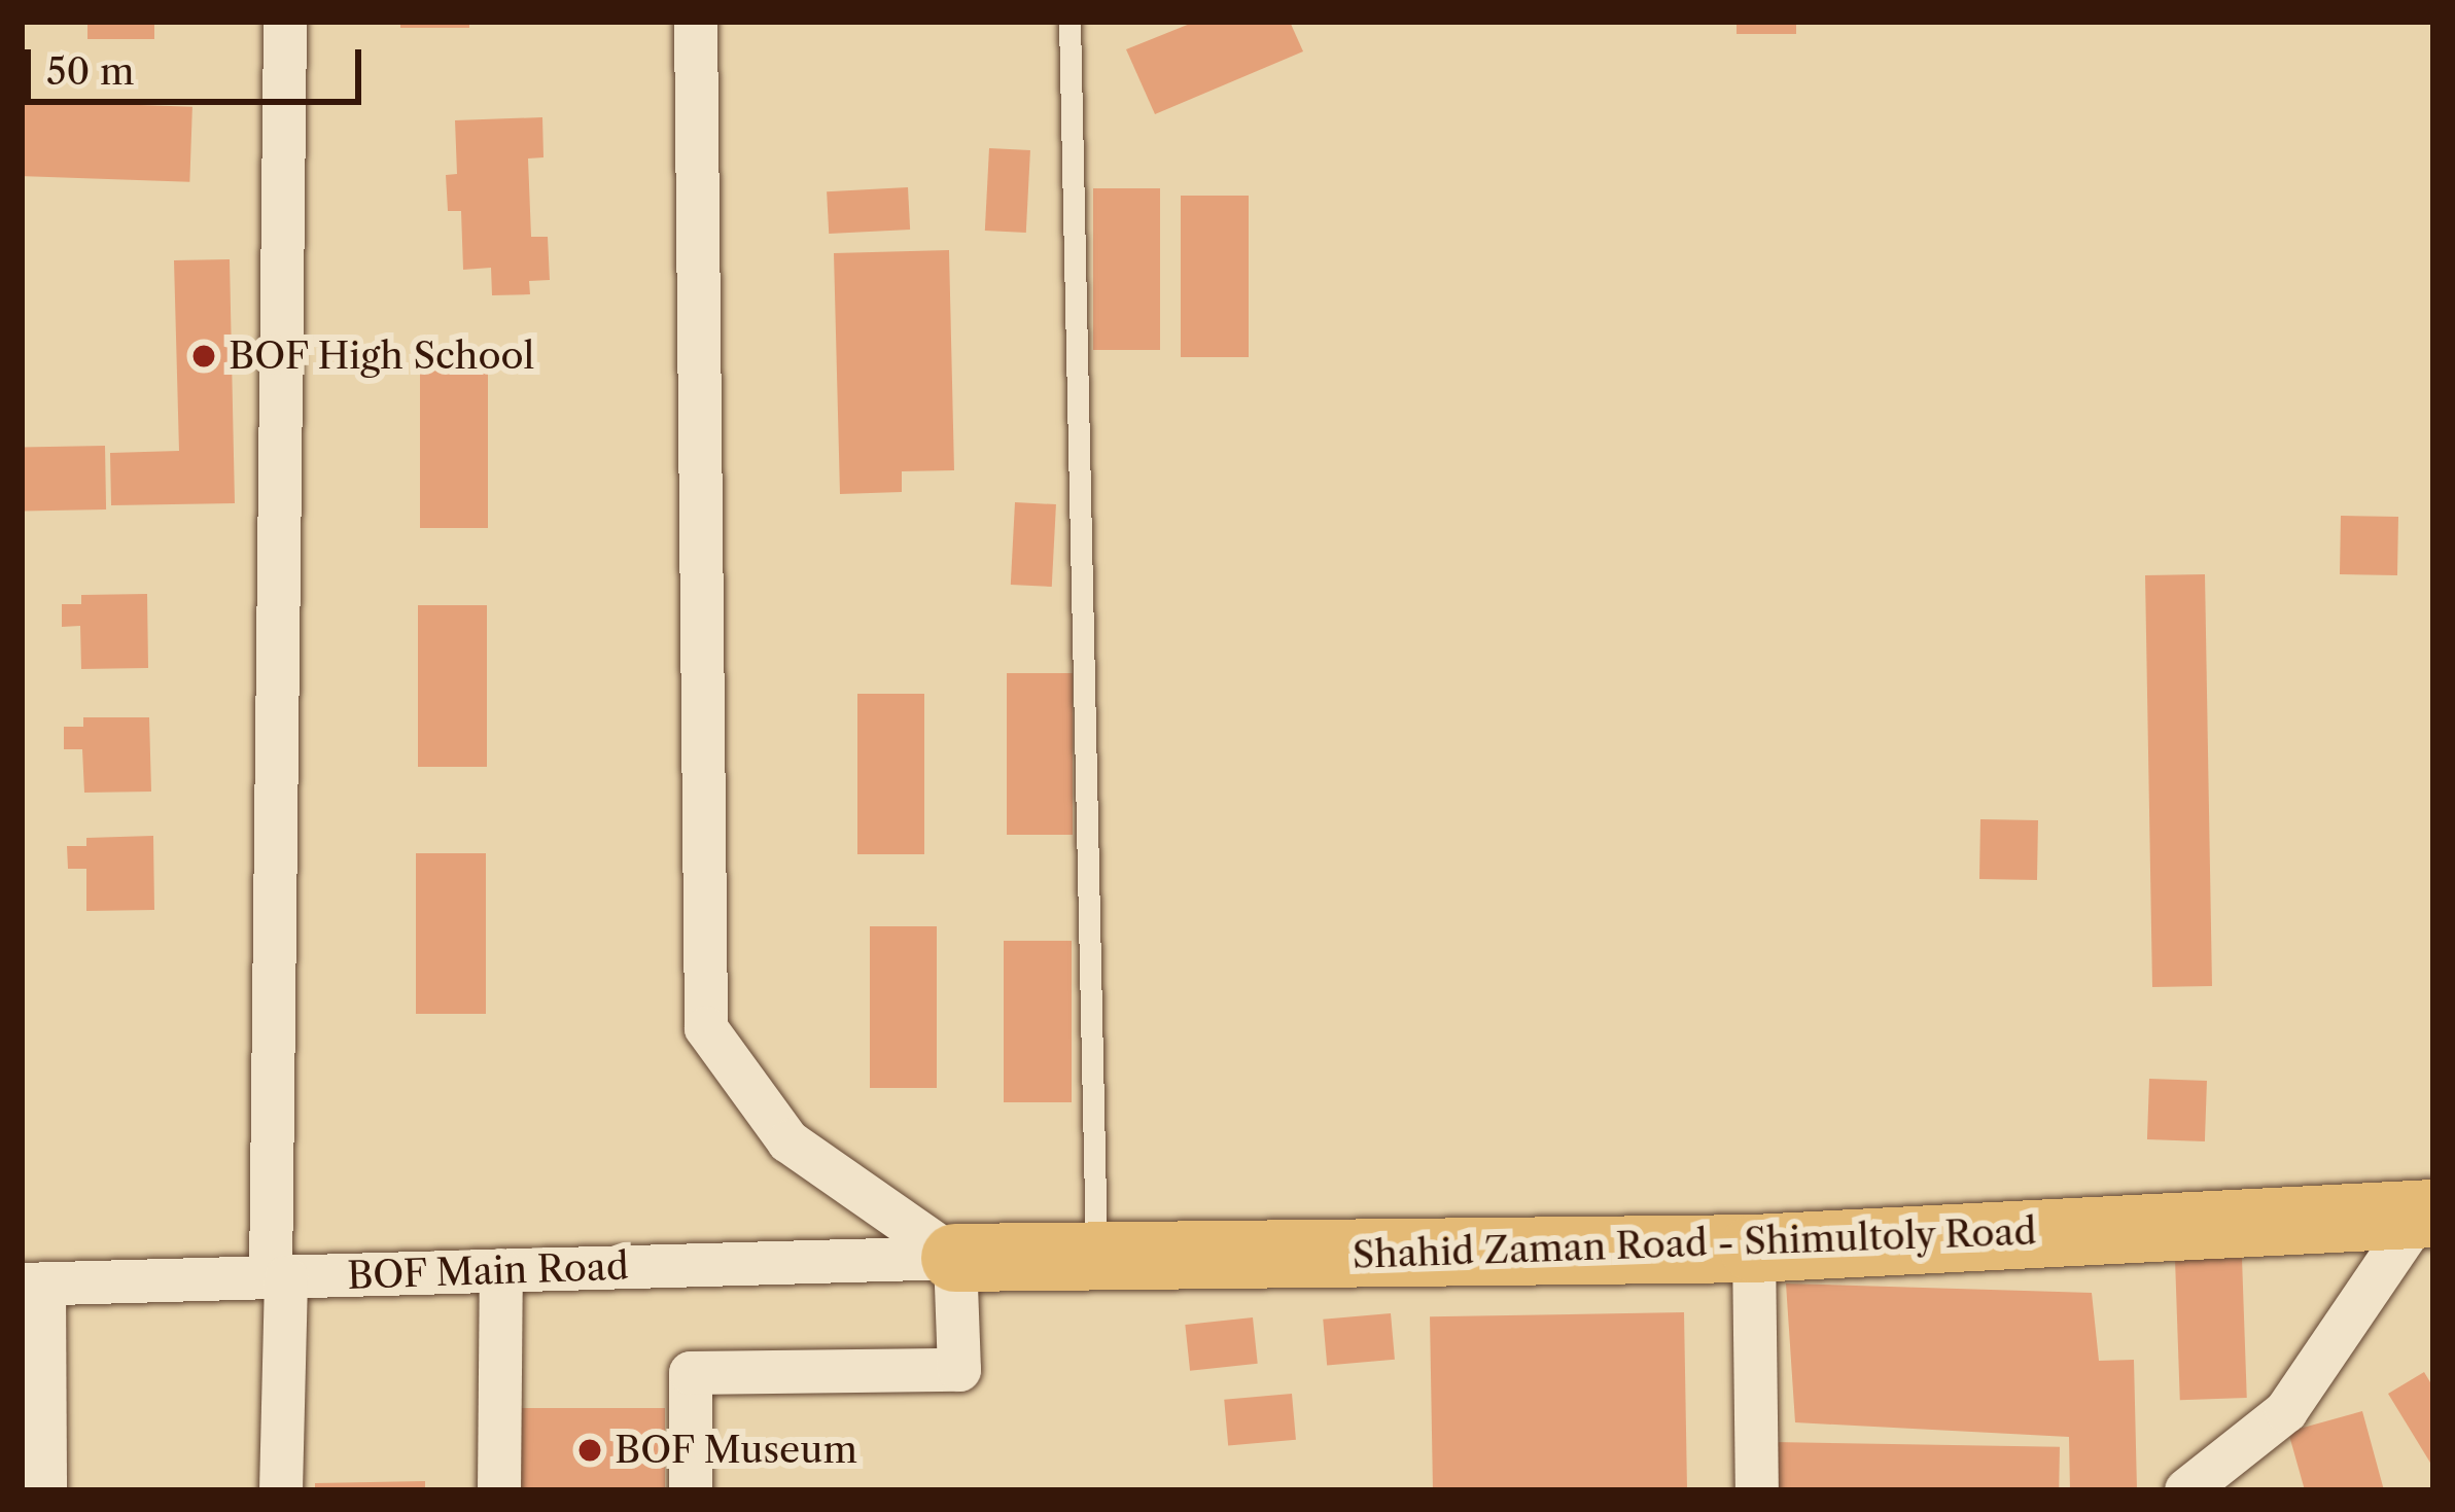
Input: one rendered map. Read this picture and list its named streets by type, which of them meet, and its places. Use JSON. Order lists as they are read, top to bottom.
{
  "streets": {
    "main road": ["Shahid Zaman Road - Shimultoly Road"],
    "street": ["BOF Main Road"]
  },
  "crossings": [
    ["Shahid Zaman Road - Shimultoly Road", "BOF Main Road"]
  ],
  "places": ["BOF High School", "BOF Museum"],
  "scale_bar": "50 m"
}
